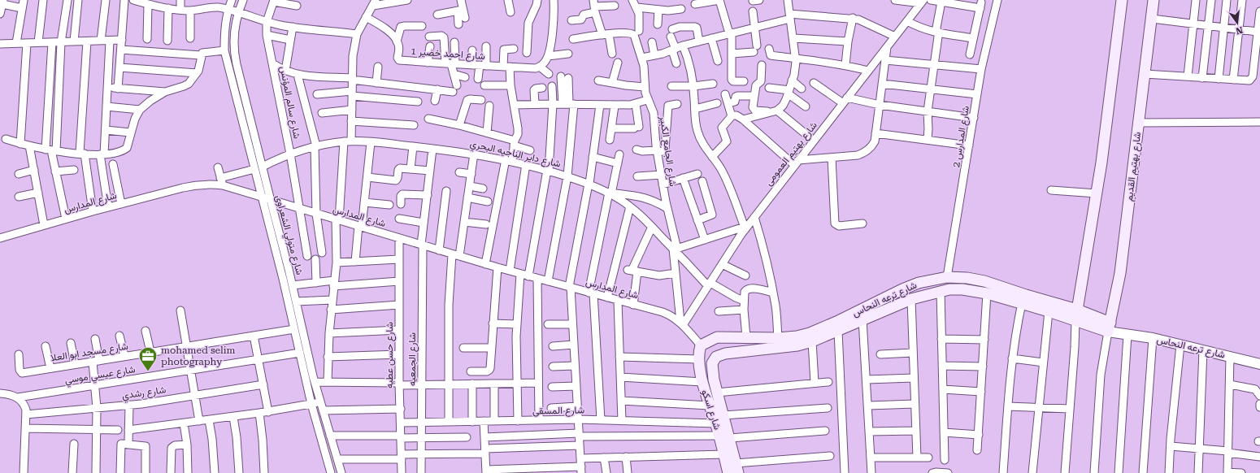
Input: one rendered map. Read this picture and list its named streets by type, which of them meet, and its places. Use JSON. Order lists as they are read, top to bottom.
{
  "streets": {
    "main road": ["شارع بهتيم القديم", "شارع ترعه النحاس", "شارع اسكو"],
    "street": [
      "شارع احمد خضير 1",
      "شارع سالم المؤنس",
      "شارع المدارس 2",
      "شارع الجامع الكبير",
      "شارع داير الناحيه البحري",
      "شارع بهتيم العمومى",
      "شارع المدارس",
      "شارع متولي الشعراوى",
      "شارع مسجد ابو العلا",
      "شارع حسن عطيه",
      "شارع الجمعيه",
      "شارع عيسي موسي",
      "شارع رشدي",
      "شارع المسقى"
    ]
  },
  "crossings": [
    ["شارع سالم المؤنس", "شارع داير الناحيه البحري"],
    ["شارع سالم المؤنس", "شارع المدارس"],
    ["شارع المدارس 2", "شارع ترعه النحاس"],
    ["شارع الجامع الكبير", "شارع داير الناحيه البحري"],
    ["شارع الجامع الكبير", "شارع بهتيم العمومى"],
    ["شارع الجامع الكبير", "شارع المدارس"],
    ["شارع داير الناحيه البحري", "شارع بهتيم العمومى"],
    ["شارع داير الناحيه البحري", "شارع متولي الشعراوى"],
    ["شارع داير الناحيه البحري", "شارع الجمعيه"],
    ["شارع بهتيم العمومى", "شارع المدارس"],
    ["شارع بهتيم القديم", "شارع ترعه النحاس"],
    ["شارع المدارس", "شارع متولي الشعراوى"],
    ["شارع المدارس", "شارع ترعه النحاس"],
    ["شارع المدارس", "شارع حسن عطيه"],
    ["شارع المدارس", "شارع الجمعيه"],
    ["شارع المدارس", "شارع اسكو"],
    ["شارع متولي الشعراوى", "شارع مسجد ابو العلا"],
    ["شارع متولي الشعراوى", "شارع عيسي موسي"],
    ["شارع ترعه النحاس", "شارع اسكو"],
    ["شارع حسن عطيه", "شارع المسقى"],
    ["شارع الجمعيه", "شارع المسقى"],
    ["شارع اسكو", "شارع المسقى"]
  ],
  "places": {
    "office": ["mohamed selim photography"]
  },
  "north": "bottom"
}
